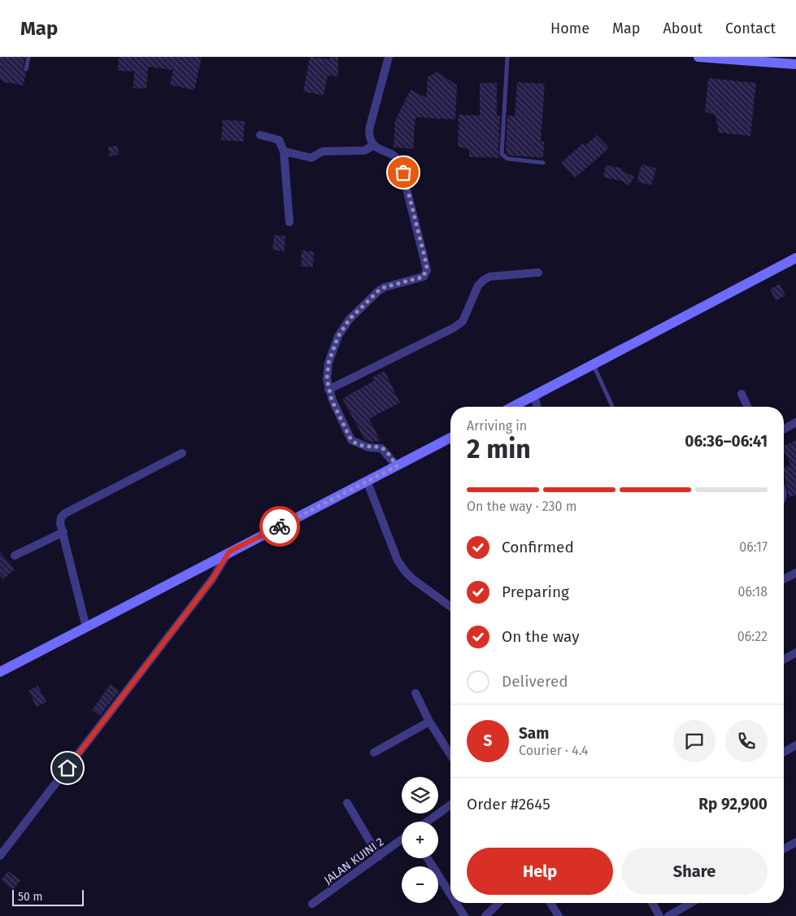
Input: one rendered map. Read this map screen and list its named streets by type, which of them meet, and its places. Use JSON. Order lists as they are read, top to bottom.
{
  "streets": {
    "street": ["JALAN KUINI 2"]
  },
  "scale_bar": "50 m",
  "page": {
    "header": "Map",
    "nav": [
      "Home",
      "Map",
      "About",
      "Contact"
    ],
    "heading": ["2 min", "Arriving in", "06:36–06:41"],
    "panel": [
      "Sam",
      "Courier · 4.4",
      "Order #2645",
      "Rp 92,900"
    ],
    "bar": "On the way · 230 m",
    "list": [
      ["Confirmed", "06:17"],
      ["Preparing", "06:18"],
      ["On the way", "06:22"],
      "Delivered"
    ],
    "round": "S",
    "map_buttons": ["+", "−"],
    "buttons": ["Help", "Share"],
    "scale": "50 m"
  }
}
